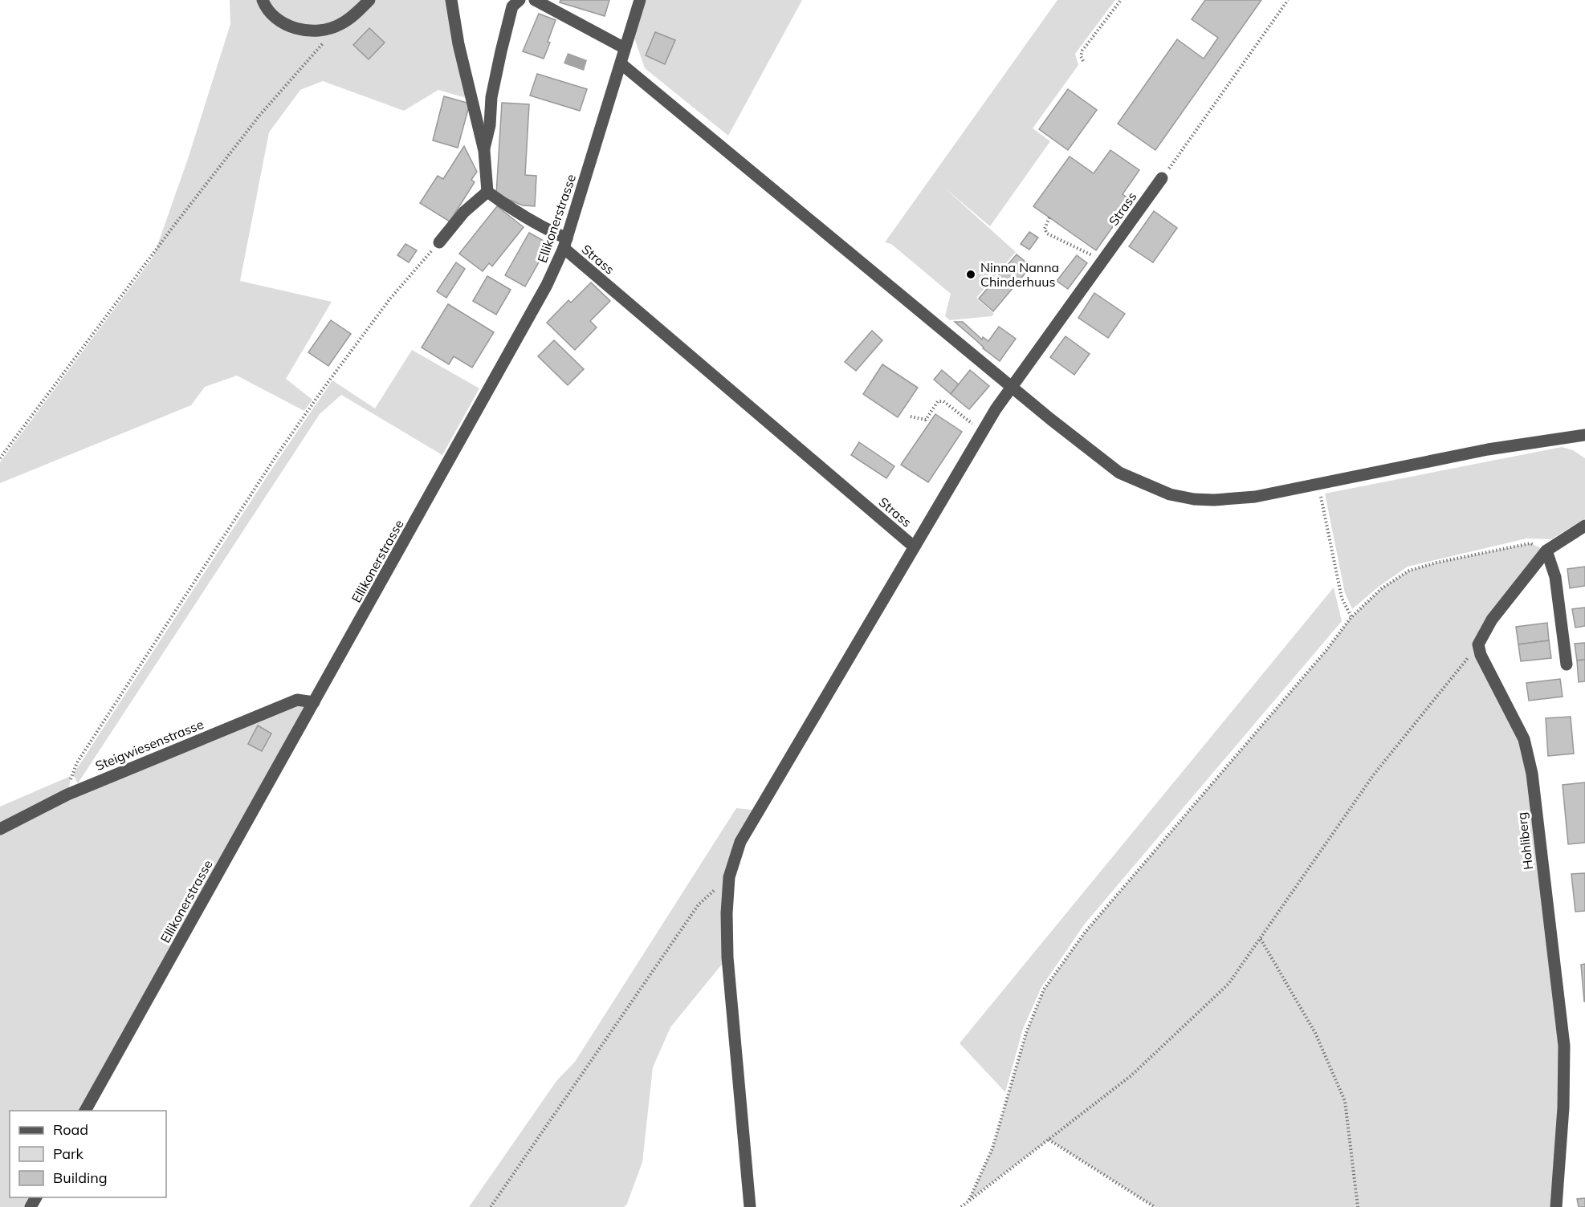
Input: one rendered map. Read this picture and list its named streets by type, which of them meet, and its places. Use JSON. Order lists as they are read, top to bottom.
{
  "streets": {
    "street": [
      "Strass",
      "Ellikonerstrasse",
      "Steigwiesenstrasse",
      "Hohliberg"
    ]
  },
  "crossings": [
    ["Strass", "Ellikonerstrasse"],
    ["Ellikonerstrasse", "Steigwiesenstrasse"]
  ],
  "places": ["Ninna Nanna Chinderhuus"],
  "legend": ["Road", "Park", "Building"]
}
